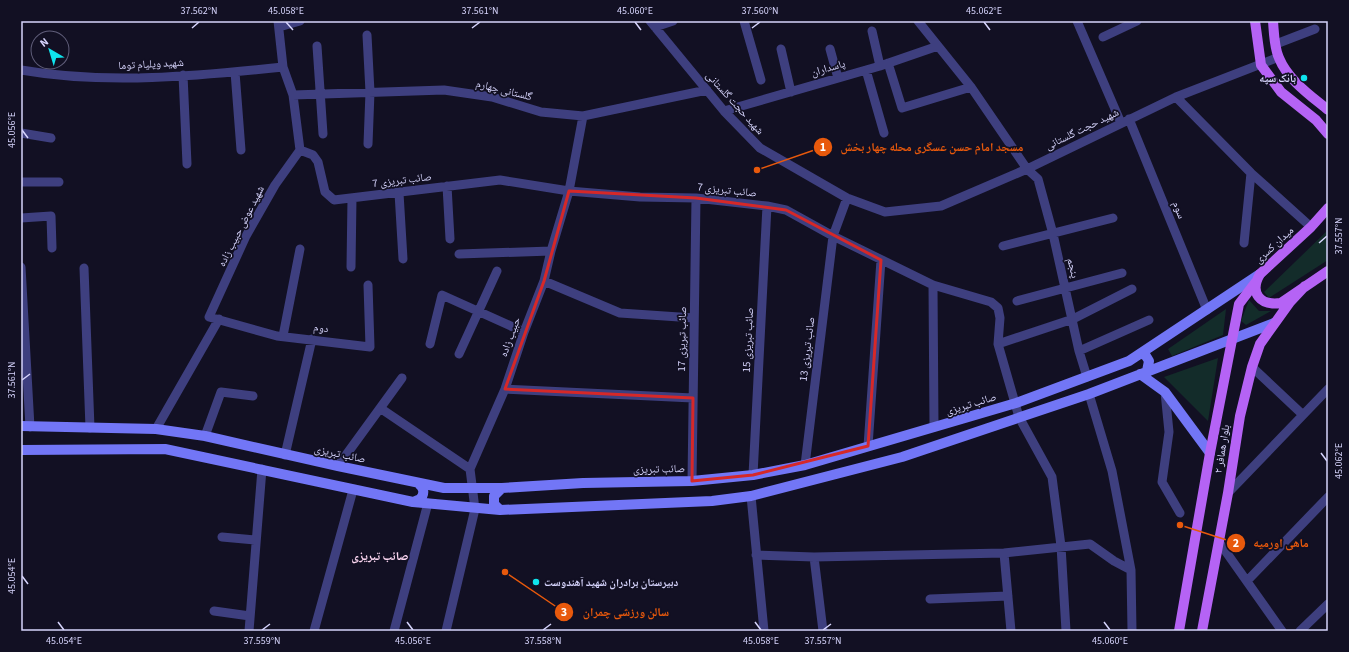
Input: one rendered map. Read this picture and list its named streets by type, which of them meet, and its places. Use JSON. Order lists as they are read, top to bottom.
{
  "streets": {
    "main road": ["میدان کسری", "بلوار همافر ۲"],
    "street": [
      "شهید ویلیام توما",
      "پاسداران",
      "گلستانی چهارم",
      "شهید حجت گلستانی",
      "صائب تبریزی 7",
      "سوم",
      "شهید عوض حبیب زاده",
      "پنجم",
      "دوم",
      "حبیب زاده",
      "صائب تبریزی 17",
      "صائب تبریزی 15",
      "صائب تبریزی 13",
      "صائب تبریزی"
    ]
  },
  "crossings": [
    ["پاسداران", "شهید حجت گلستانی"],
    ["پاسداران", "پنجم"],
    ["گلستانی چهارم", "شهید حجت گلستانی"],
    ["گلستانی چهارم", "حبیب زاده"],
    ["شهید حجت گلستانی", "سوم"],
    ["شهید حجت گلستانی", "پنجم"],
    ["صائب تبریزی 7", "شهید عوض حبیب زاده"],
    ["صائب تبریزی 7", "حبیب زاده"],
    ["صائب تبریزی 7", "صائب تبریزی 17"],
    ["صائب تبریزی 7", "صائب تبریزی 15"],
    ["صائب تبریزی 7", "صائب تبریزی 13"],
    ["صائب تبریزی 7", "صائب تبریزی"],
    ["سوم", "صائب تبریزی"],
    ["شهید عوض حبیب زاده", "دوم"],
    ["میدان کسری", "صائب تبریزی"],
    ["میدان کسری", "بلوار همافر ۲"],
    ["پنجم", "صائب تبریزی"],
    ["حبیب زاده", "صائب تبریزی"],
    ["صائب تبریزی 17", "صائب تبریزی"],
    ["صائب تبریزی 15", "صائب تبریزی"],
    ["صائب تبریزی 13", "صائب تبریزی"],
    ["صائب تبریزی", "بلوار همافر ۲"]
  ],
  "districts": ["صائب تبریزی"],
  "places": [
    "بانک سپه",
    "مسجد امام حسن عسگری محله چهار بخش",
    "ماهی اورمیه",
    "سالن ورزشی چمران",
    "دبیرستان برادران شهید آهندوست"
  ],
  "north": "top left",
  "coordinates": [
    "37.562°N",
    "45.058°E",
    "37.561°N",
    "45.060°E",
    "37.560°N",
    "45.062°E",
    "45.056°E",
    "37.557°N",
    "45.054°E",
    "37.559°N",
    "37.558°N"
  ]
}
